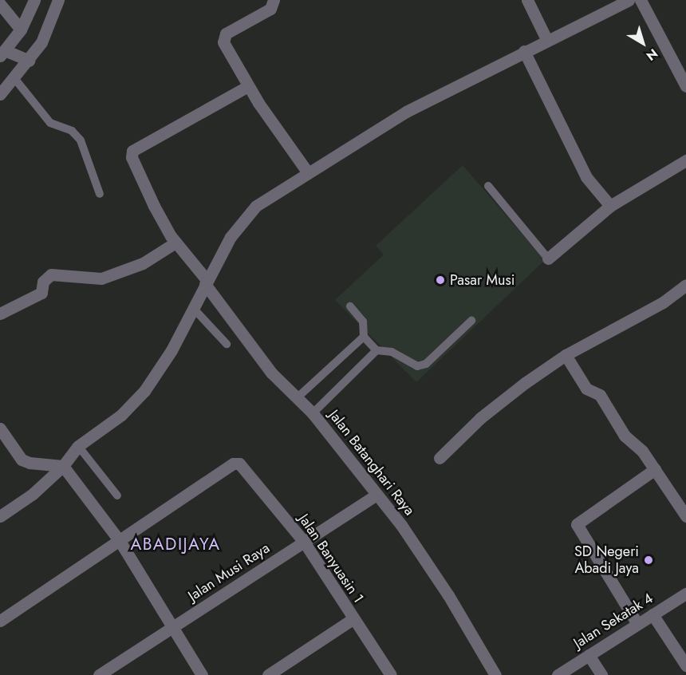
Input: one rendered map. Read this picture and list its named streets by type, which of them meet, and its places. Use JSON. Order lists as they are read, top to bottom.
{
  "streets": {
    "street": [
      "Jalan Batanghari Raya",
      "Jalan Banyuasin 1",
      "Jalan Musi Raya",
      "Jalan Sekatak 4"
    ]
  },
  "crossings": [
    ["Jalan Batanghari Raya", "Jalan Musi Raya"],
    ["Jalan Banyuasin 1", "Jalan Musi Raya"]
  ],
  "districts": ["ABADIJAYA"],
  "places": ["Pasar Musi", "SD Negeri Abadi Jaya"],
  "north": "bottom right"
}
